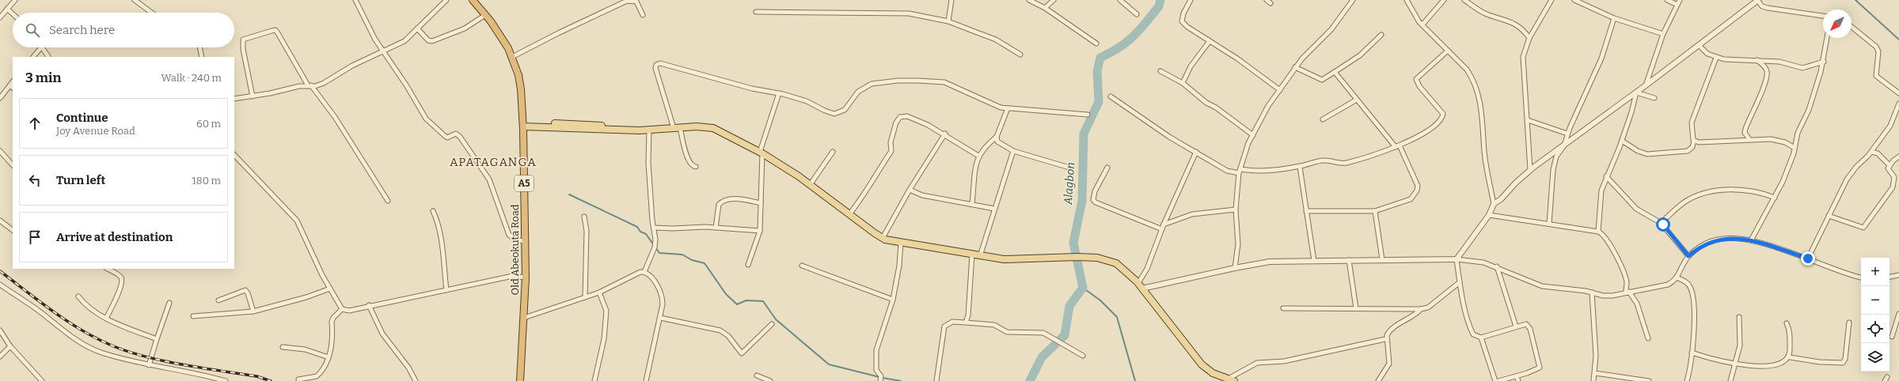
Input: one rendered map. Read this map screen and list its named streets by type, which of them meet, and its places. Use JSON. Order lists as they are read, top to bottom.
{
  "streets": {
    "highway": ["A5", "Old Abeokuta Road"]
  },
  "districts": ["APATAGANGA"],
  "water": ["Alagbon"],
  "north": "bottom left",
  "page": {
    "search": "Search here",
    "heading": ["3 min", "Walk · 240 m"],
    "list": [
      ["Continue", "Joy Avenue Road", "60 m"],
      ["Turn left", "180 m"],
      "Arrive at destination"
    ],
    "map_buttons": ["+", "−"]
  }
}
